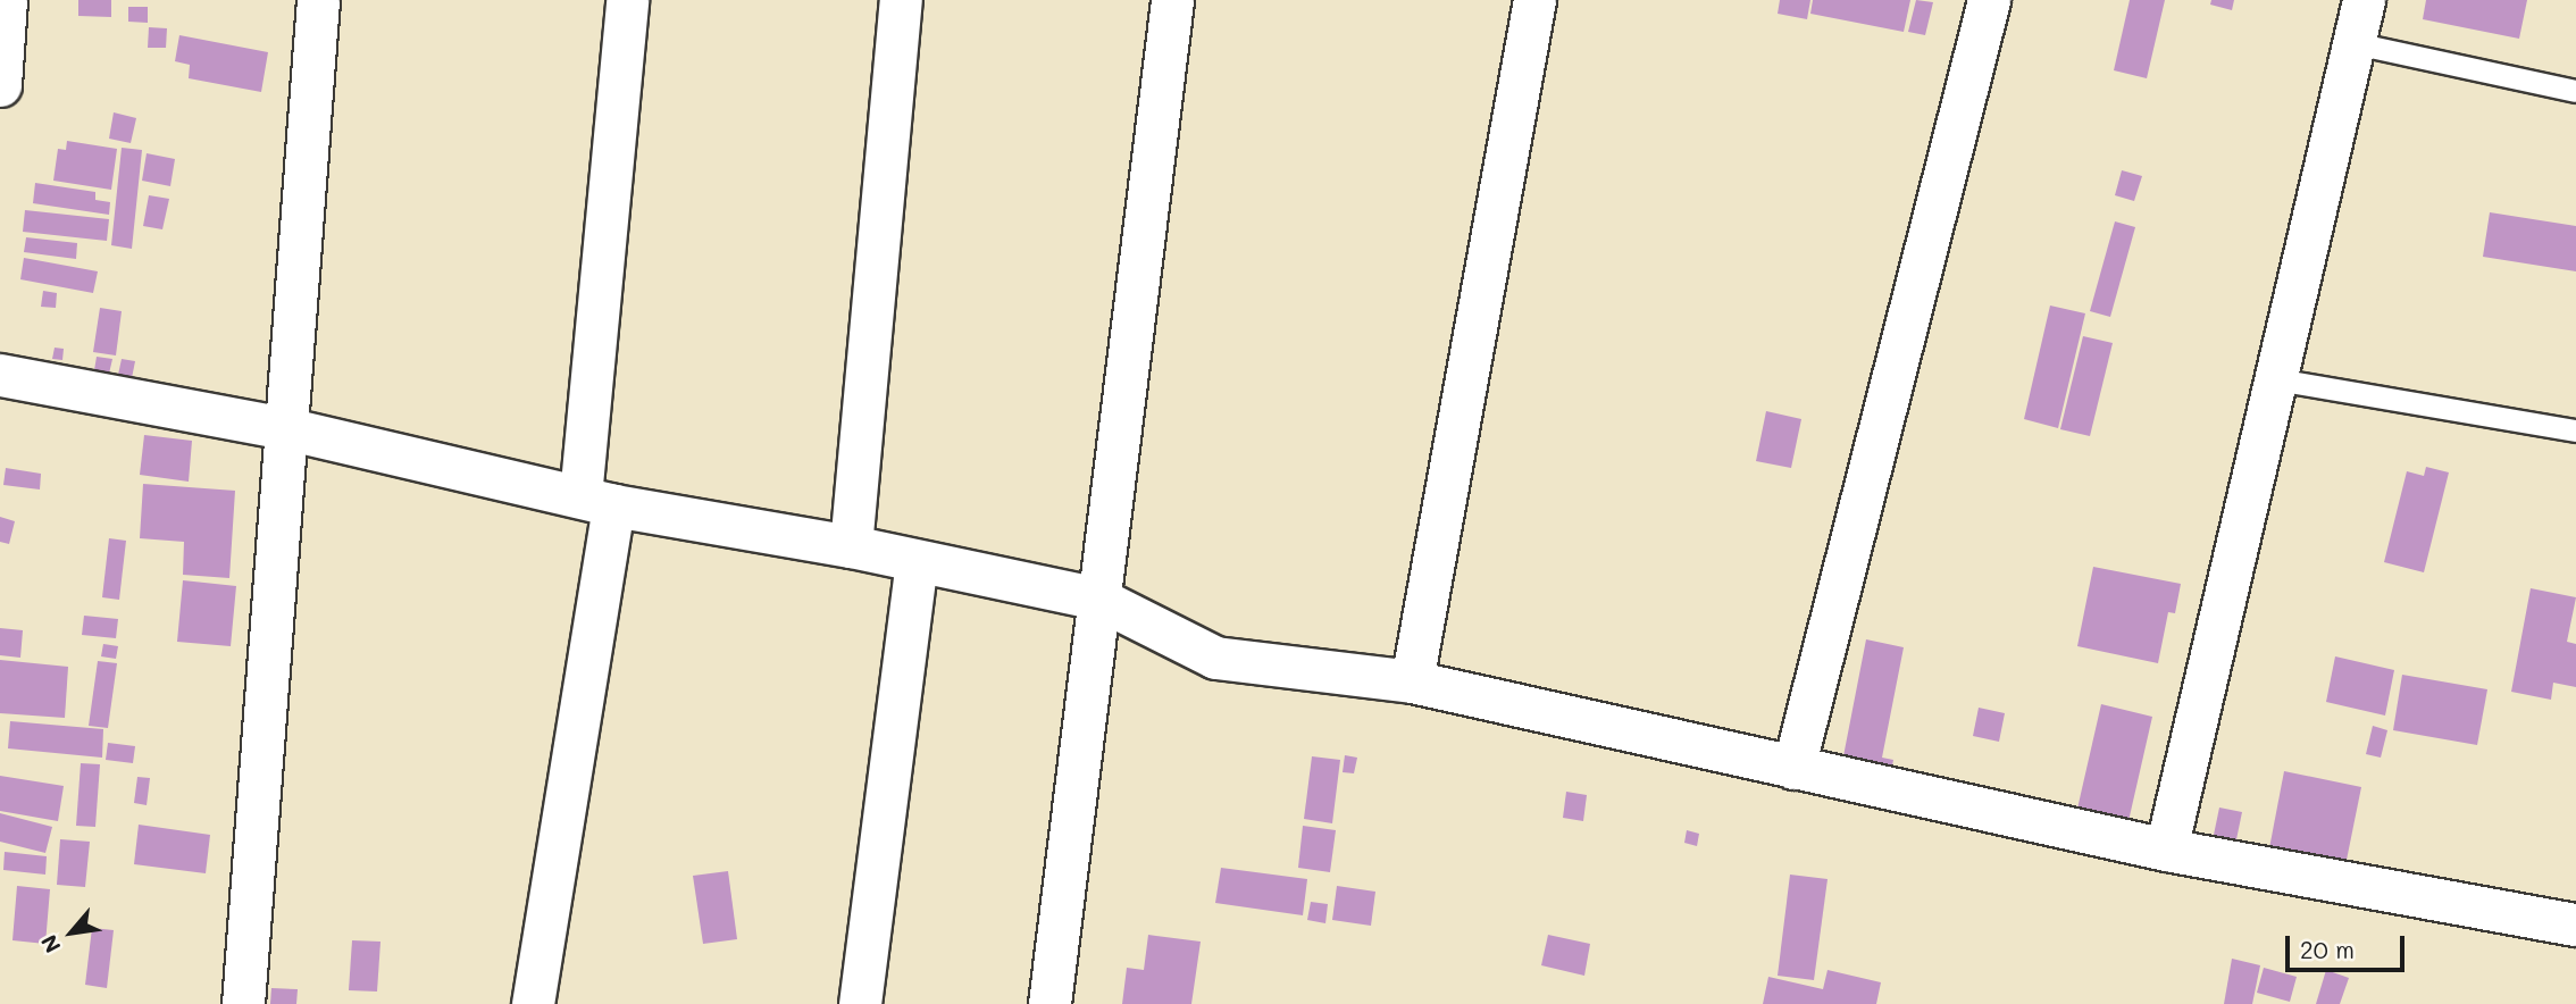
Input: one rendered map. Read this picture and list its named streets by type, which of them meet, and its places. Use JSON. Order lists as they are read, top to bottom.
{
  "scale_bar": "20 m",
  "north": "bottom left"
}
